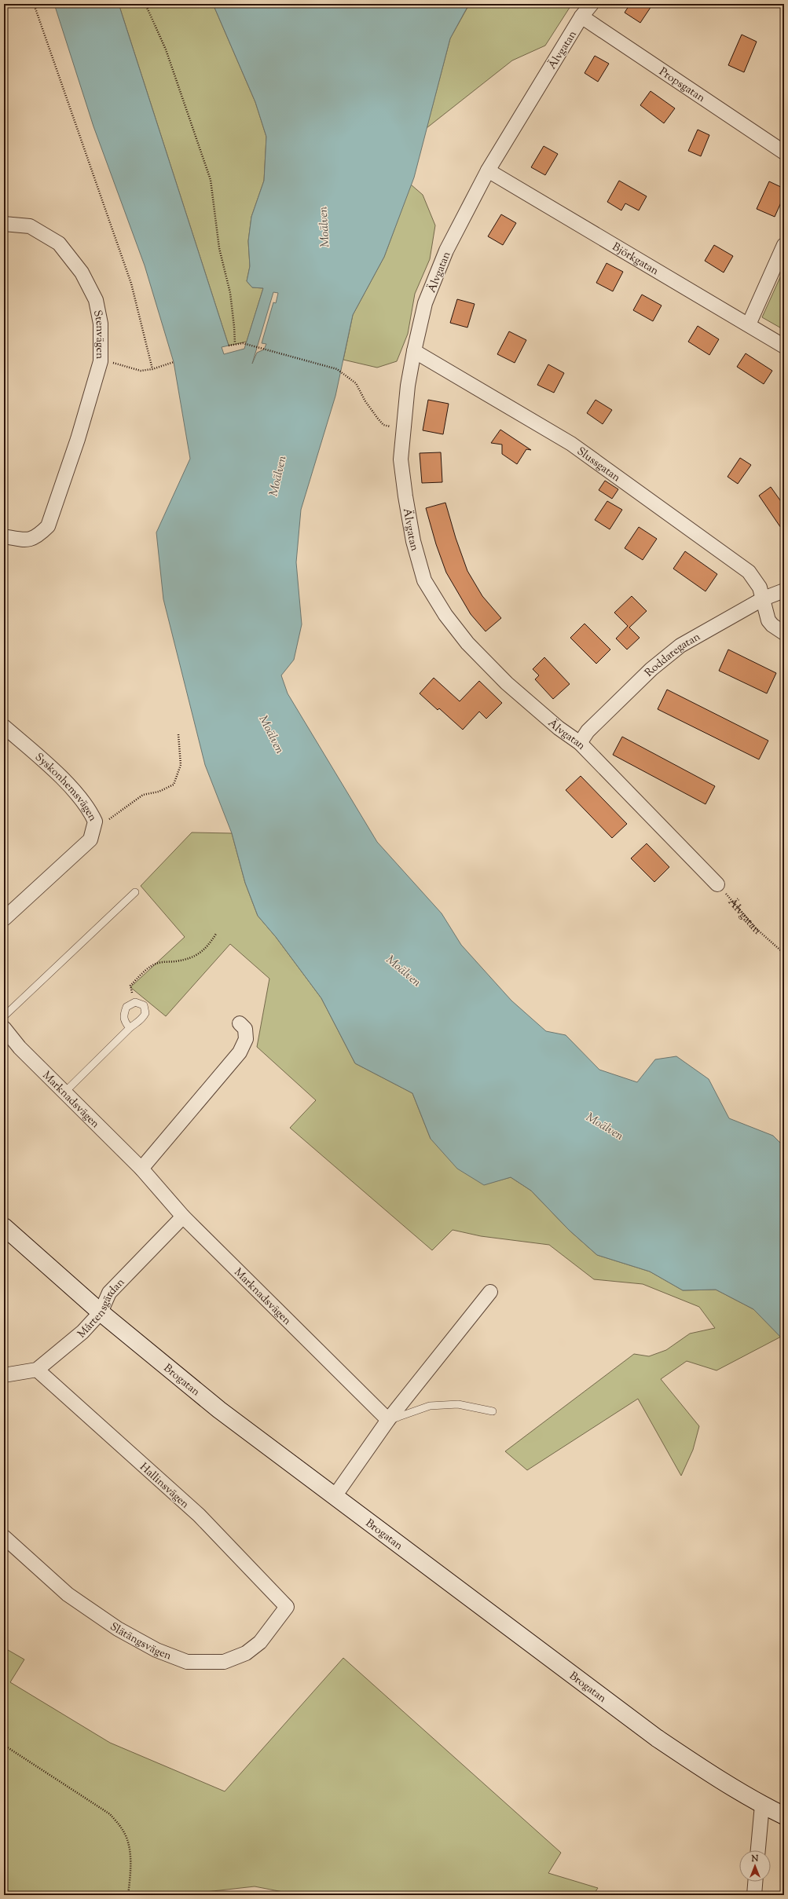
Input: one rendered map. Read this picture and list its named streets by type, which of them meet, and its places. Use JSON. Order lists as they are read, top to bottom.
{
  "streets": {
    "main road": ["Brogatan"],
    "street": [
      "Älvgatan",
      "Propsgatan",
      "Björkgatan",
      "Stenvägen",
      "Slussgatan",
      "Roddaregatan",
      "Syskonhemsvägen",
      "Marknadsvägen",
      "Mårtensgärdan",
      "Hallinsvägen",
      "Slätängsvägen"
    ]
  },
  "crossings": [
    ["Älvgatan", "Propsgatan"],
    ["Älvgatan", "Björkgatan"],
    ["Älvgatan", "Slussgatan"],
    ["Älvgatan", "Roddaregatan"],
    ["Slussgatan", "Roddaregatan"],
    ["Marknadsvägen", "Mårtensgärdan"],
    ["Mårtensgärdan", "Brogatan"],
    ["Mårtensgärdan", "Hallinsvägen"],
    ["Hallinsvägen", "Slätängsvägen"]
  ],
  "water": ["Moälven"],
  "north": "top"
}
